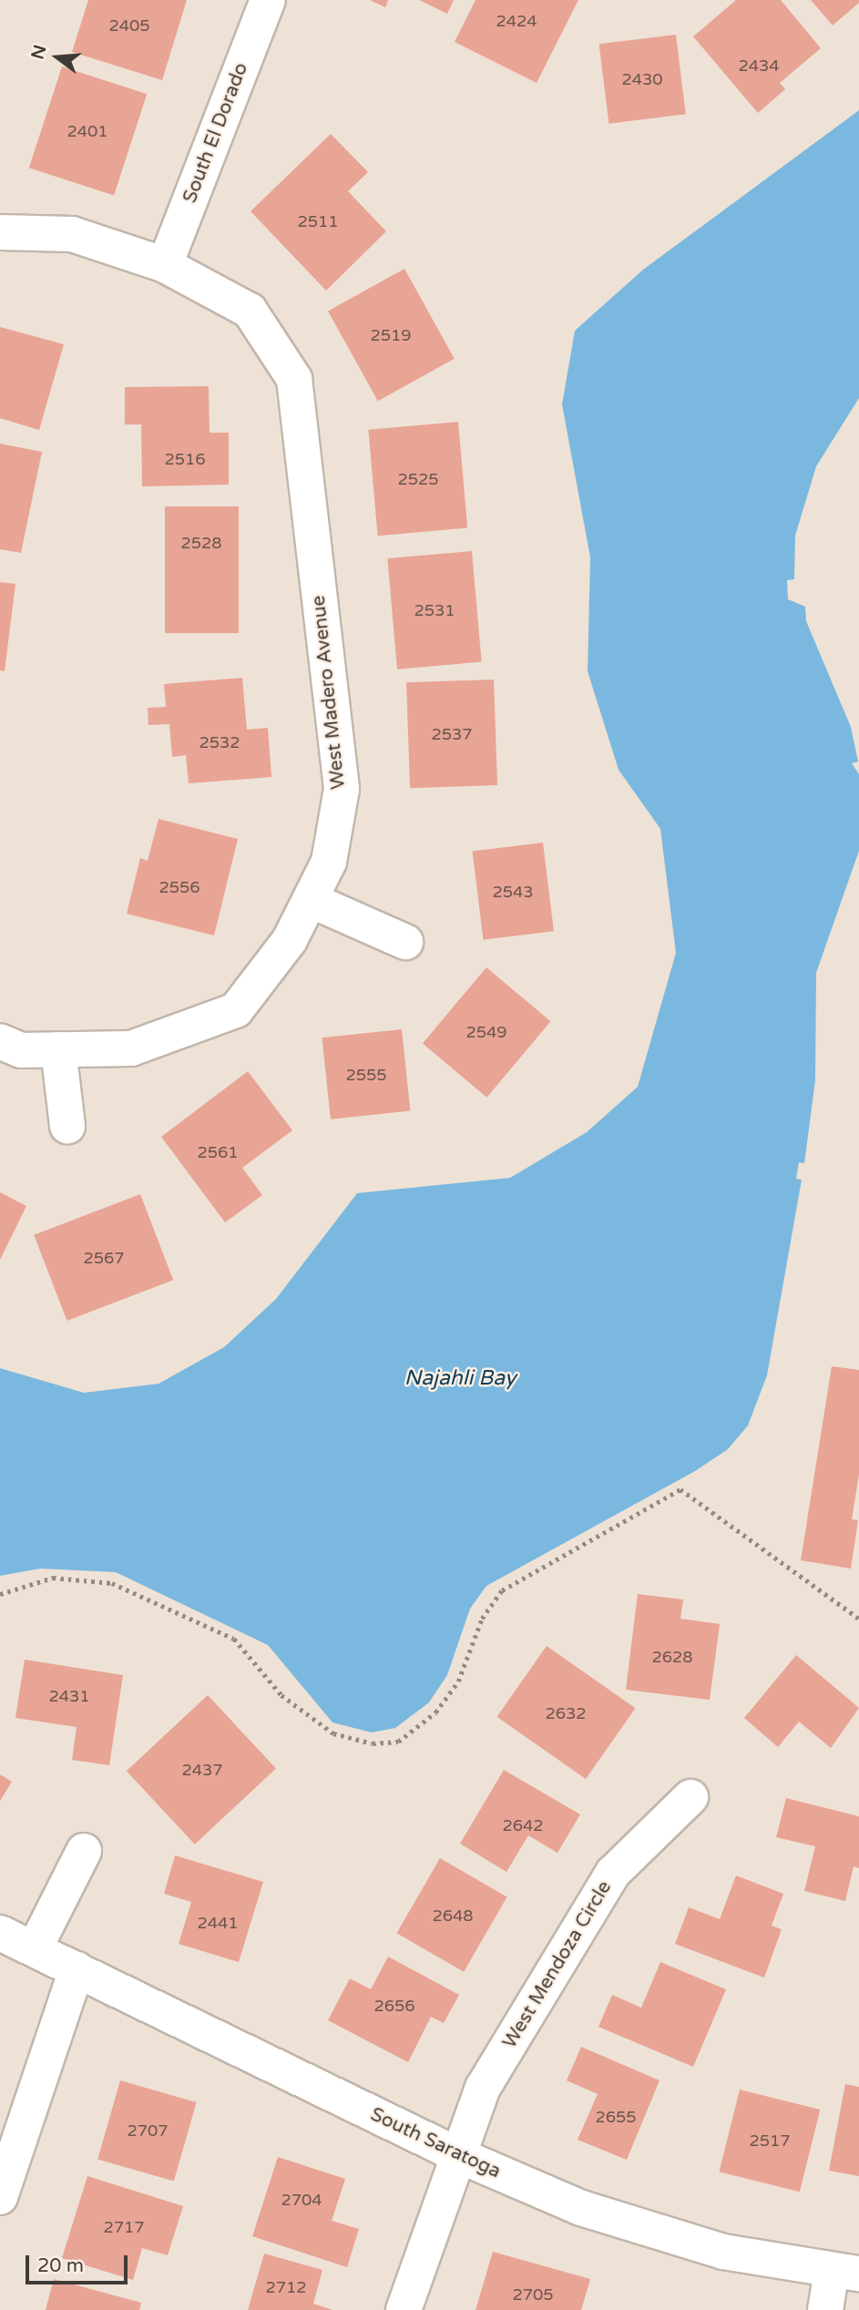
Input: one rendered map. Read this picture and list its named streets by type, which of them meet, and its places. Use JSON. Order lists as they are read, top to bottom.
{
  "streets": {
    "street": [
      "South El Dorado",
      "West Madero Avenue",
      "West Mendoza Circle",
      "South Saratoga"
    ]
  },
  "crossings": [
    ["South El Dorado", "West Madero Avenue"],
    ["West Mendoza Circle", "South Saratoga"]
  ],
  "water": ["Najahli Bay"],
  "house_numbers": [
    "2424",
    "2405",
    "2434",
    "2430",
    "2401",
    "2511",
    "2519",
    "2516",
    "2525",
    "2528",
    "2531",
    "2537",
    "2532",
    "2556",
    "2543",
    "2549",
    "2555",
    "2561",
    "2567",
    "2628",
    "2431",
    "2632",
    "2437",
    "2642",
    "2648",
    "2441",
    "2656",
    "2655",
    "2707",
    "2517",
    "2704",
    "2717",
    "2712",
    "2705"
  ],
  "scale_bar": "20 m",
  "north": "left"
}
